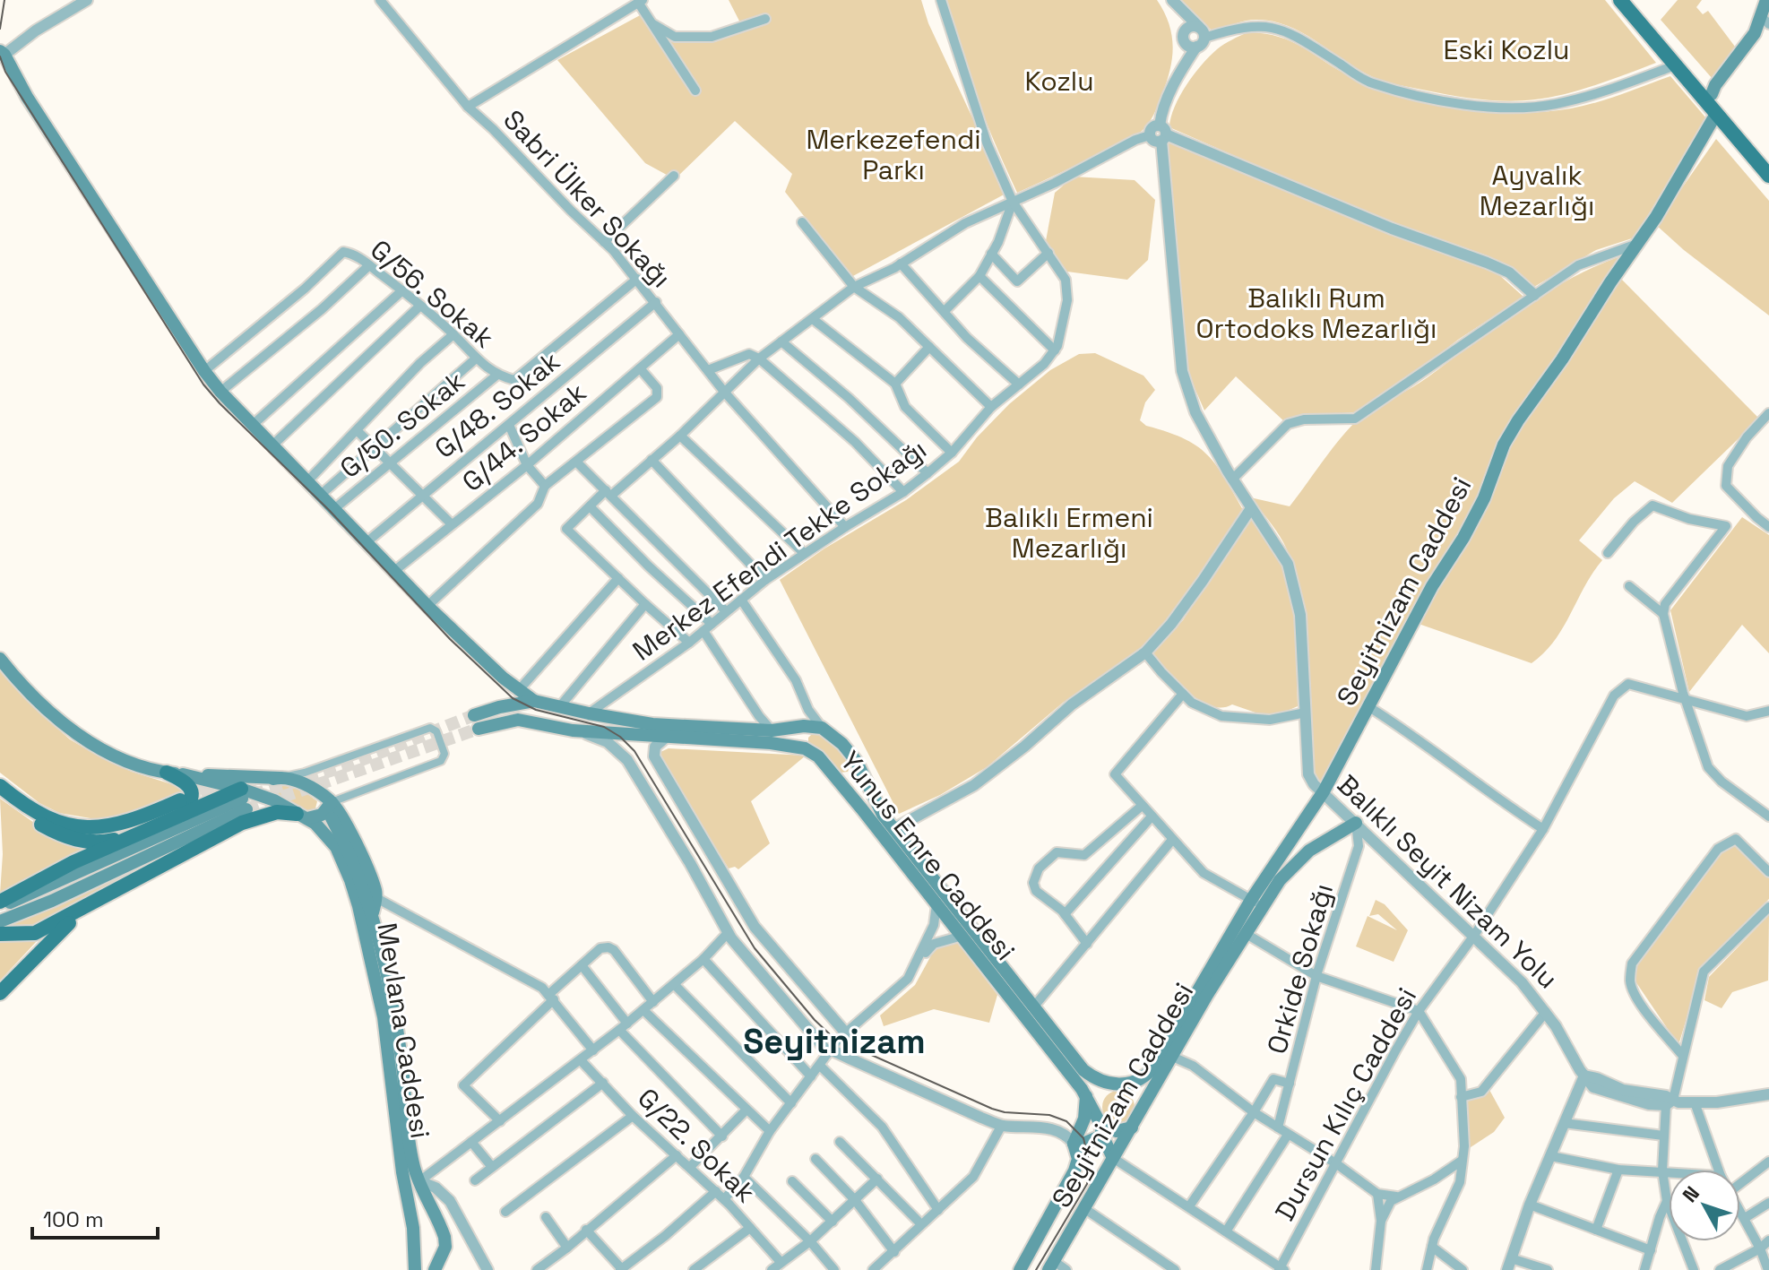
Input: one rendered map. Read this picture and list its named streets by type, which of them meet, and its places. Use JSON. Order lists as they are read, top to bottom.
{
  "streets": {
    "main road": ["Seyitnizam Caddesi", "Yunus Emre Caddesi", "Mevlana Caddesi"],
    "street": [
      "Sabri Ülker Sokağı",
      "G/56. Sokak",
      "G/48. Sokak",
      "G/50. Sokak",
      "G/44. Sokak",
      "Merkez Efendi Tekke Sokağı",
      "Balıklı Seyit Nizam Yolu",
      "Orkide Sokağı",
      "Dursun Kılıç Caddesi",
      "G/22. Sokak"
    ]
  },
  "crossings": [
    ["Sabri Ülker Sokağı", "G/56. Sokak"],
    ["Sabri Ülker Sokağı", "G/48. Sokak"],
    ["Sabri Ülker Sokağı", "G/44. Sokak"],
    ["Sabri Ülker Sokağı", "Merkez Efendi Tekke Sokağı"],
    ["G/56. Sokak", "G/50. Sokak"],
    ["Merkez Efendi Tekke Sokağı", "Yunus Emre Caddesi"],
    ["Seyitnizam Caddesi", "Yunus Emre Caddesi"],
    ["Seyitnizam Caddesi", "Balıklı Seyit Nizam Yolu"],
    ["Seyitnizam Caddesi", "Orkide Sokağı"],
    ["Balıklı Seyit Nizam Yolu", "Orkide Sokağı"],
    ["Balıklı Seyit Nizam Yolu", "Dursun Kılıç Caddesi"]
  ],
  "districts": ["Seyitnizam"],
  "parks": [
    "Eski Kozlu",
    "Kozlu",
    "Merkezefendi Parkı",
    "Ayvalık Mezarlığı",
    "Balıklı Rum Ortodoks Mezarlığı",
    "Balıklı Ermeni Mezarlığı"
  ],
  "scale_bar": "100 m",
  "north": "top left"
}
